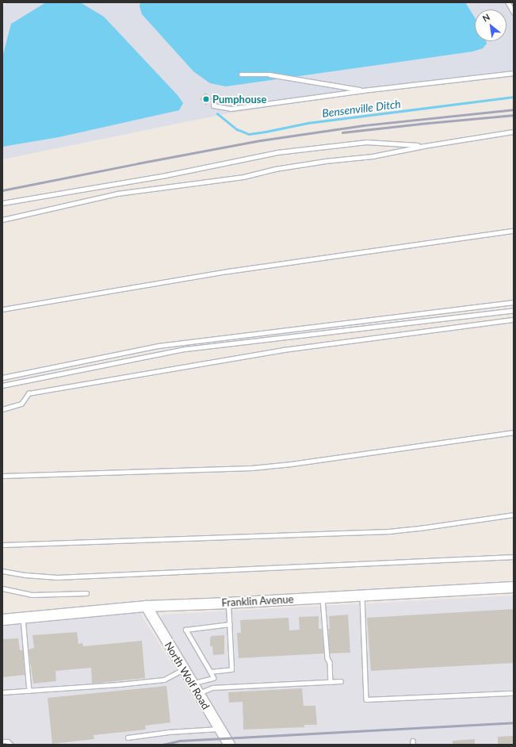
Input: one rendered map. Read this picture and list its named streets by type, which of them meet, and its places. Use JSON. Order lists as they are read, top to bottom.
{
  "streets": {
    "main road": ["Franklin Avenue", "North Wolf Road"]
  },
  "crossings": [
    ["Franklin Avenue", "North Wolf Road"]
  ],
  "water": ["Bensenville Ditch"],
  "places": ["Pumphouse"],
  "north": "top left"
}
